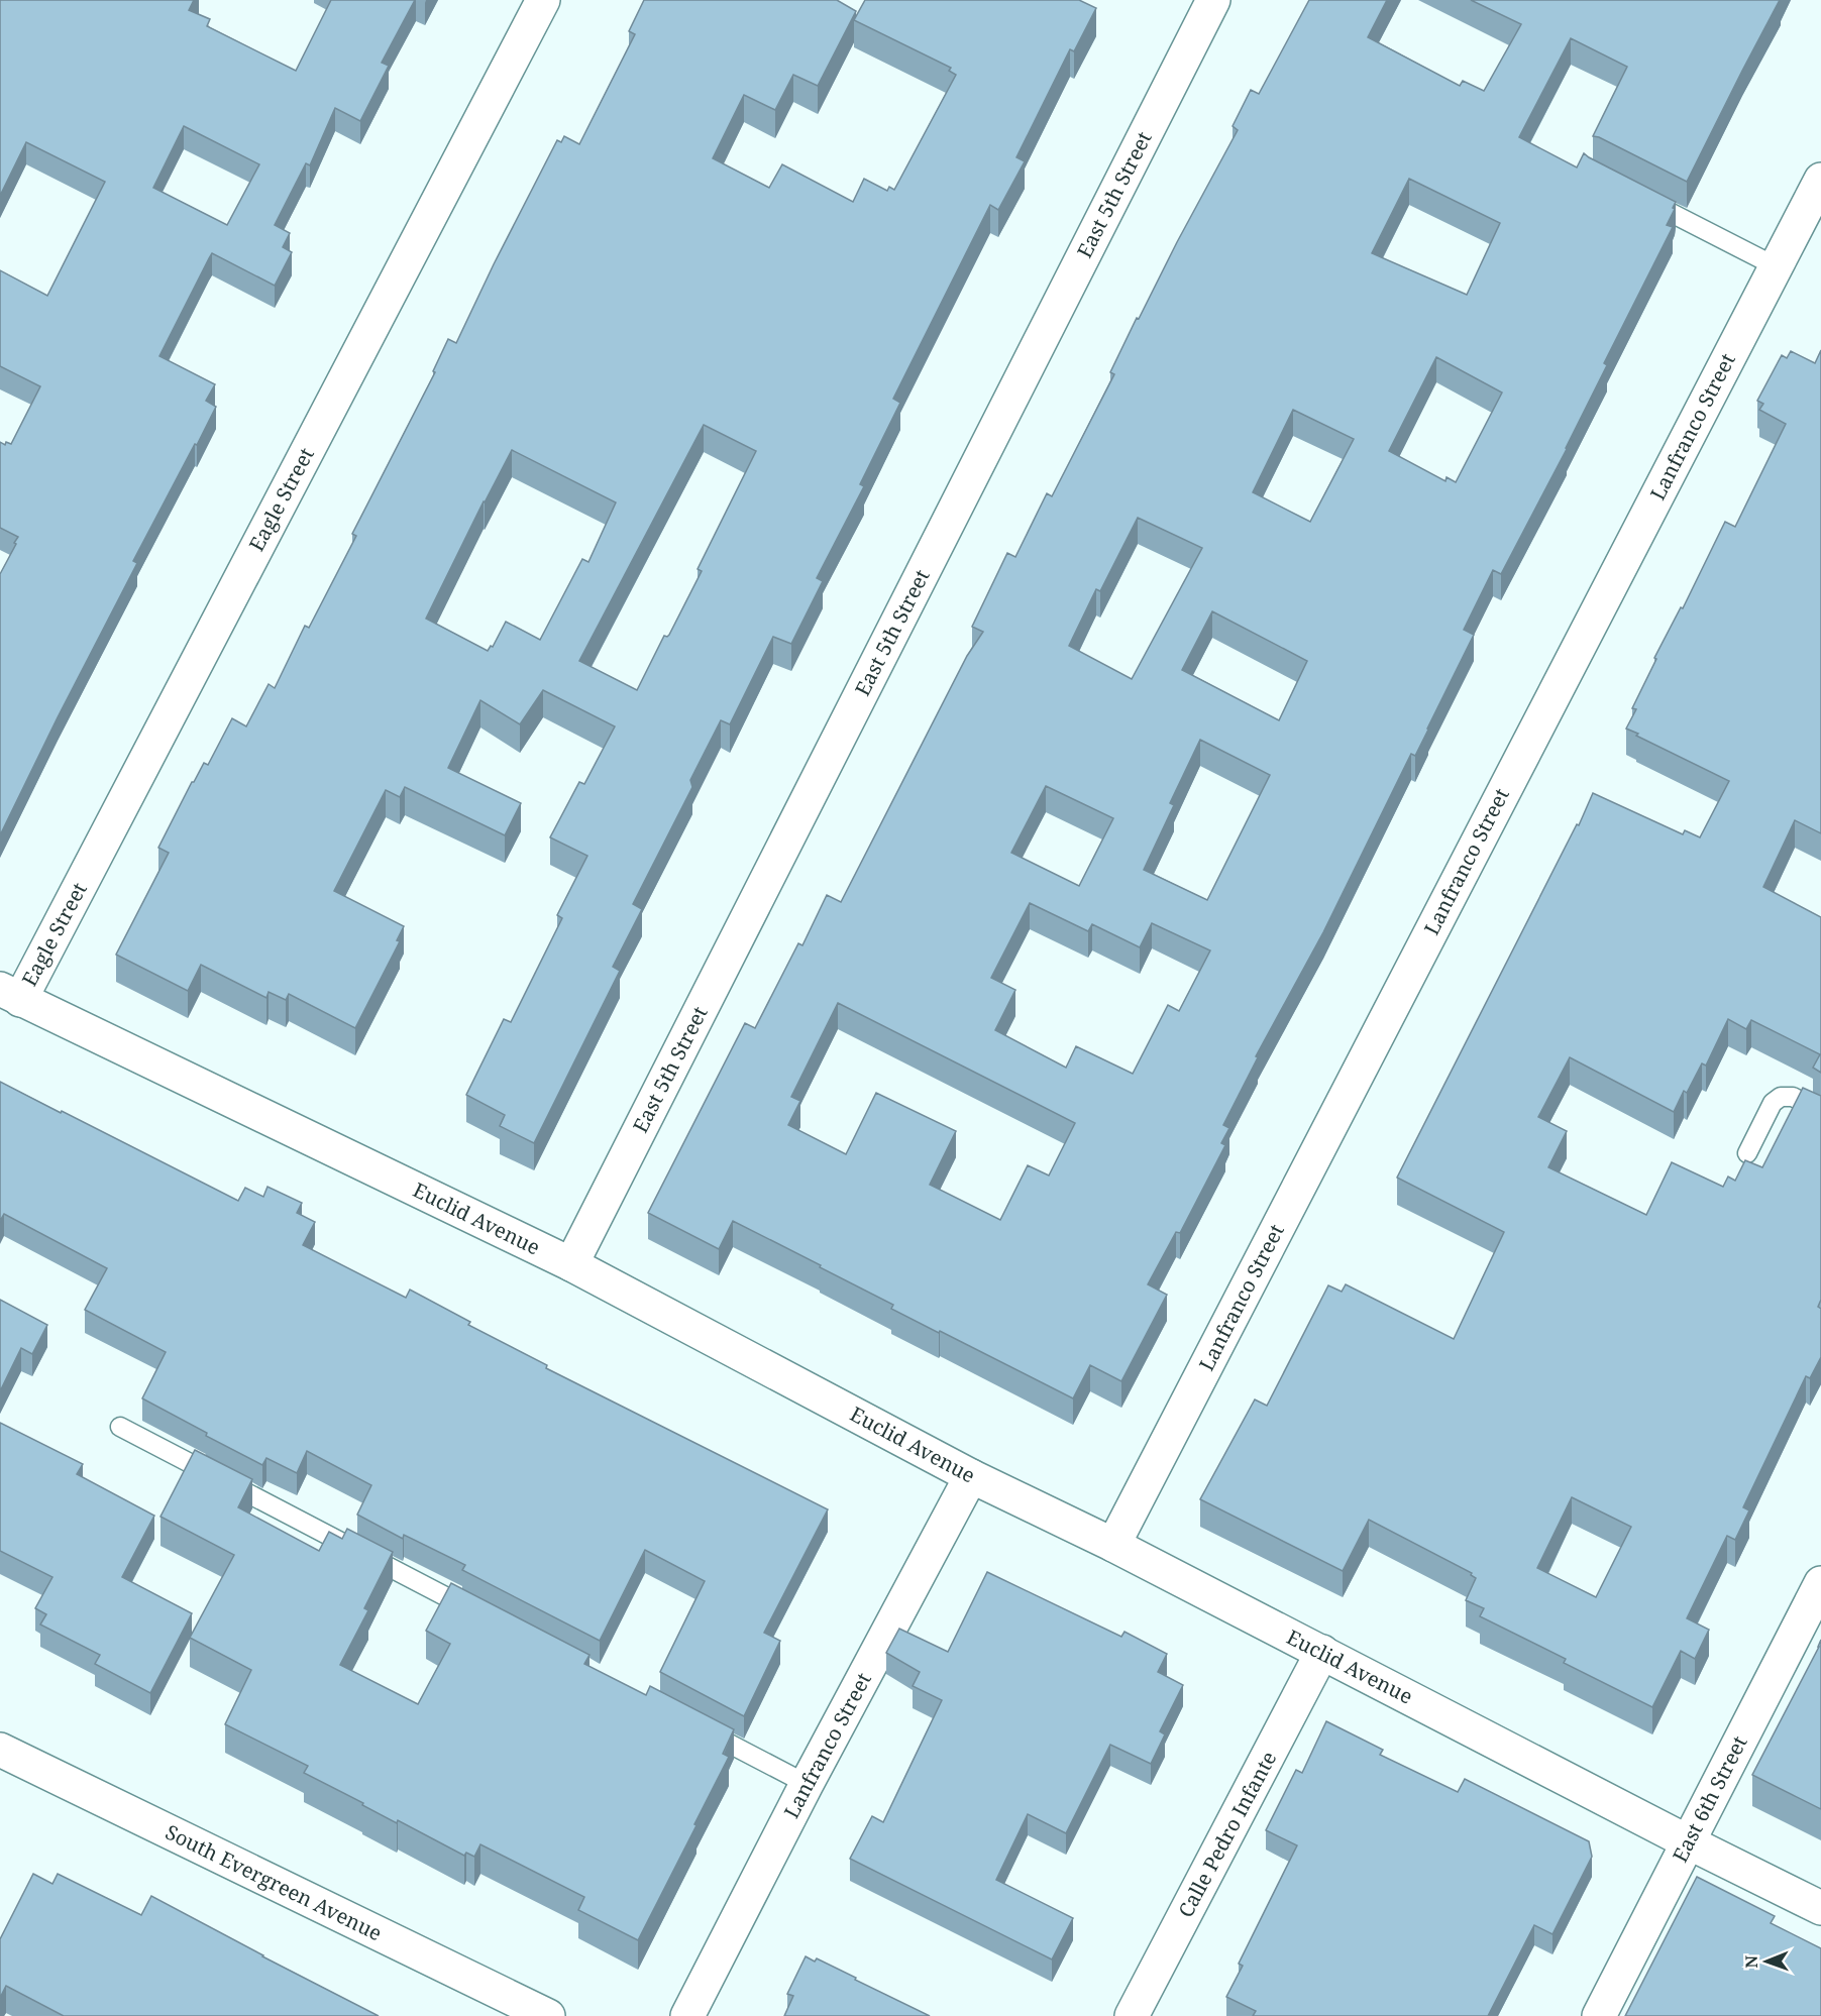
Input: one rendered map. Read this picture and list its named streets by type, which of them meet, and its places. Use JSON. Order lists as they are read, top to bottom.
{
  "streets": {
    "street": [
      "East 5th Street",
      "Lanfranco Street",
      "Eagle Street",
      "Euclid Avenue",
      "East 6th Street",
      "Calle Pedro Infante",
      "South Evergreen Avenue"
    ]
  },
  "crossings": [
    ["East 5th Street", "Euclid Avenue"],
    ["Lanfranco Street", "Euclid Avenue"],
    ["Eagle Street", "Euclid Avenue"],
    ["Euclid Avenue", "East 6th Street"],
    ["Euclid Avenue", "Calle Pedro Infante"]
  ],
  "north": "left"
}
